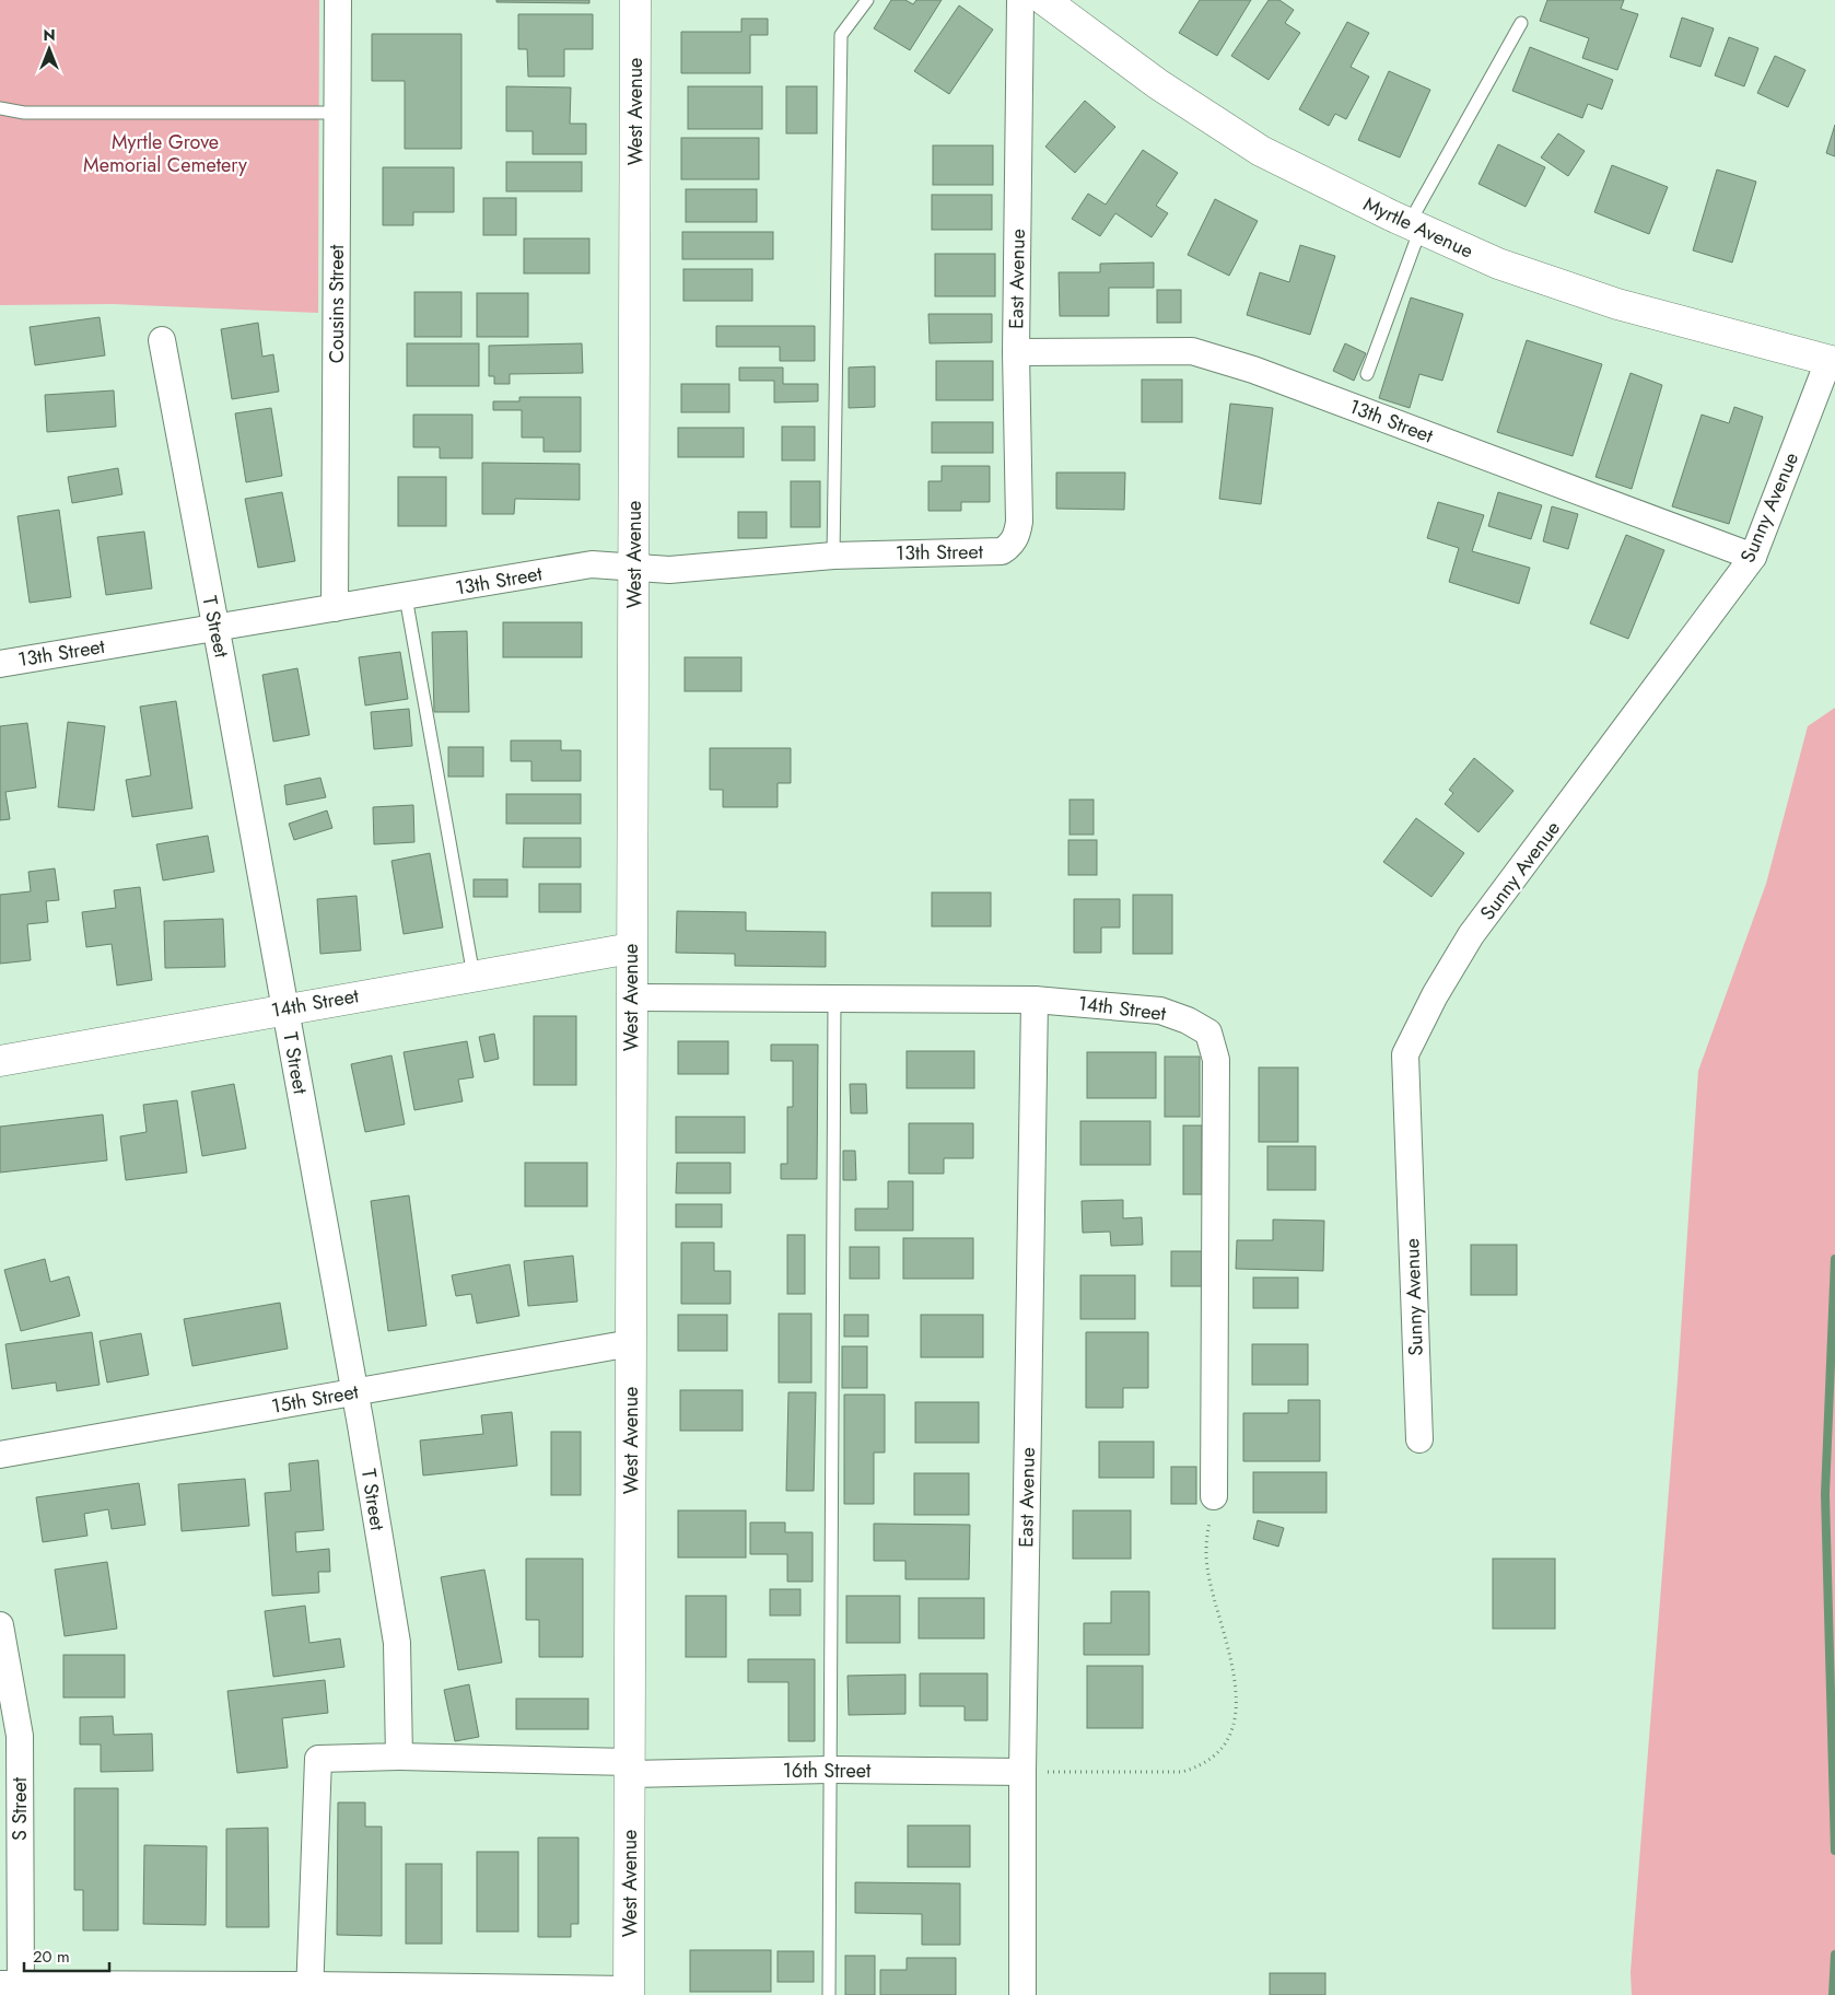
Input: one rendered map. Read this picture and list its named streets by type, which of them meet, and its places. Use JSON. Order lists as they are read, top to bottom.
{
  "streets": {
    "main road": ["West Avenue", "Myrtle Avenue", "14th Street"],
    "street": [
      "East Avenue",
      "Cousins Street",
      "13th Street",
      "Sunny Avenue",
      "T Street",
      "15th Street",
      "16th Street",
      "S Street"
    ]
  },
  "crossings": [
    ["West Avenue", "13th Street"],
    ["West Avenue", "14th Street"],
    ["West Avenue", "15th Street"],
    ["West Avenue", "16th Street"],
    ["Myrtle Avenue", "Sunny Avenue"],
    ["East Avenue", "13th Street"],
    ["East Avenue", "14th Street"],
    ["East Avenue", "16th Street"],
    ["Cousins Street", "13th Street"],
    ["13th Street", "Sunny Avenue"],
    ["13th Street", "T Street"],
    ["T Street", "14th Street"],
    ["T Street", "15th Street"]
  ],
  "parks": ["Myrtle Grove Memorial Cemetery"],
  "scale_bar": "20 m",
  "north": "top"
}
